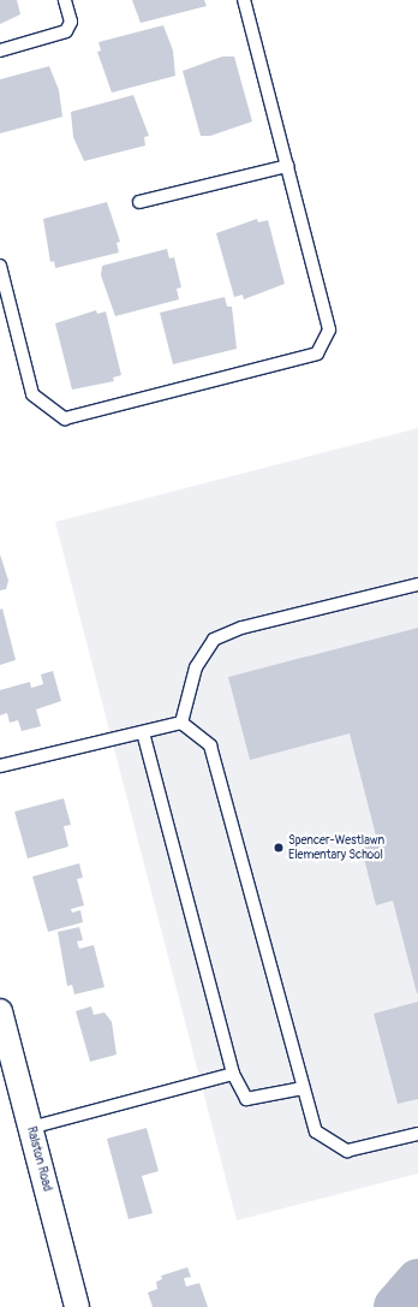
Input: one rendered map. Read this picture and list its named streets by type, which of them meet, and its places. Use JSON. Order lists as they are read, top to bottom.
{
  "streets": {
    "street": ["Ralston Road"]
  },
  "places": ["Spencer-Westlawn Elementary School"]
}
